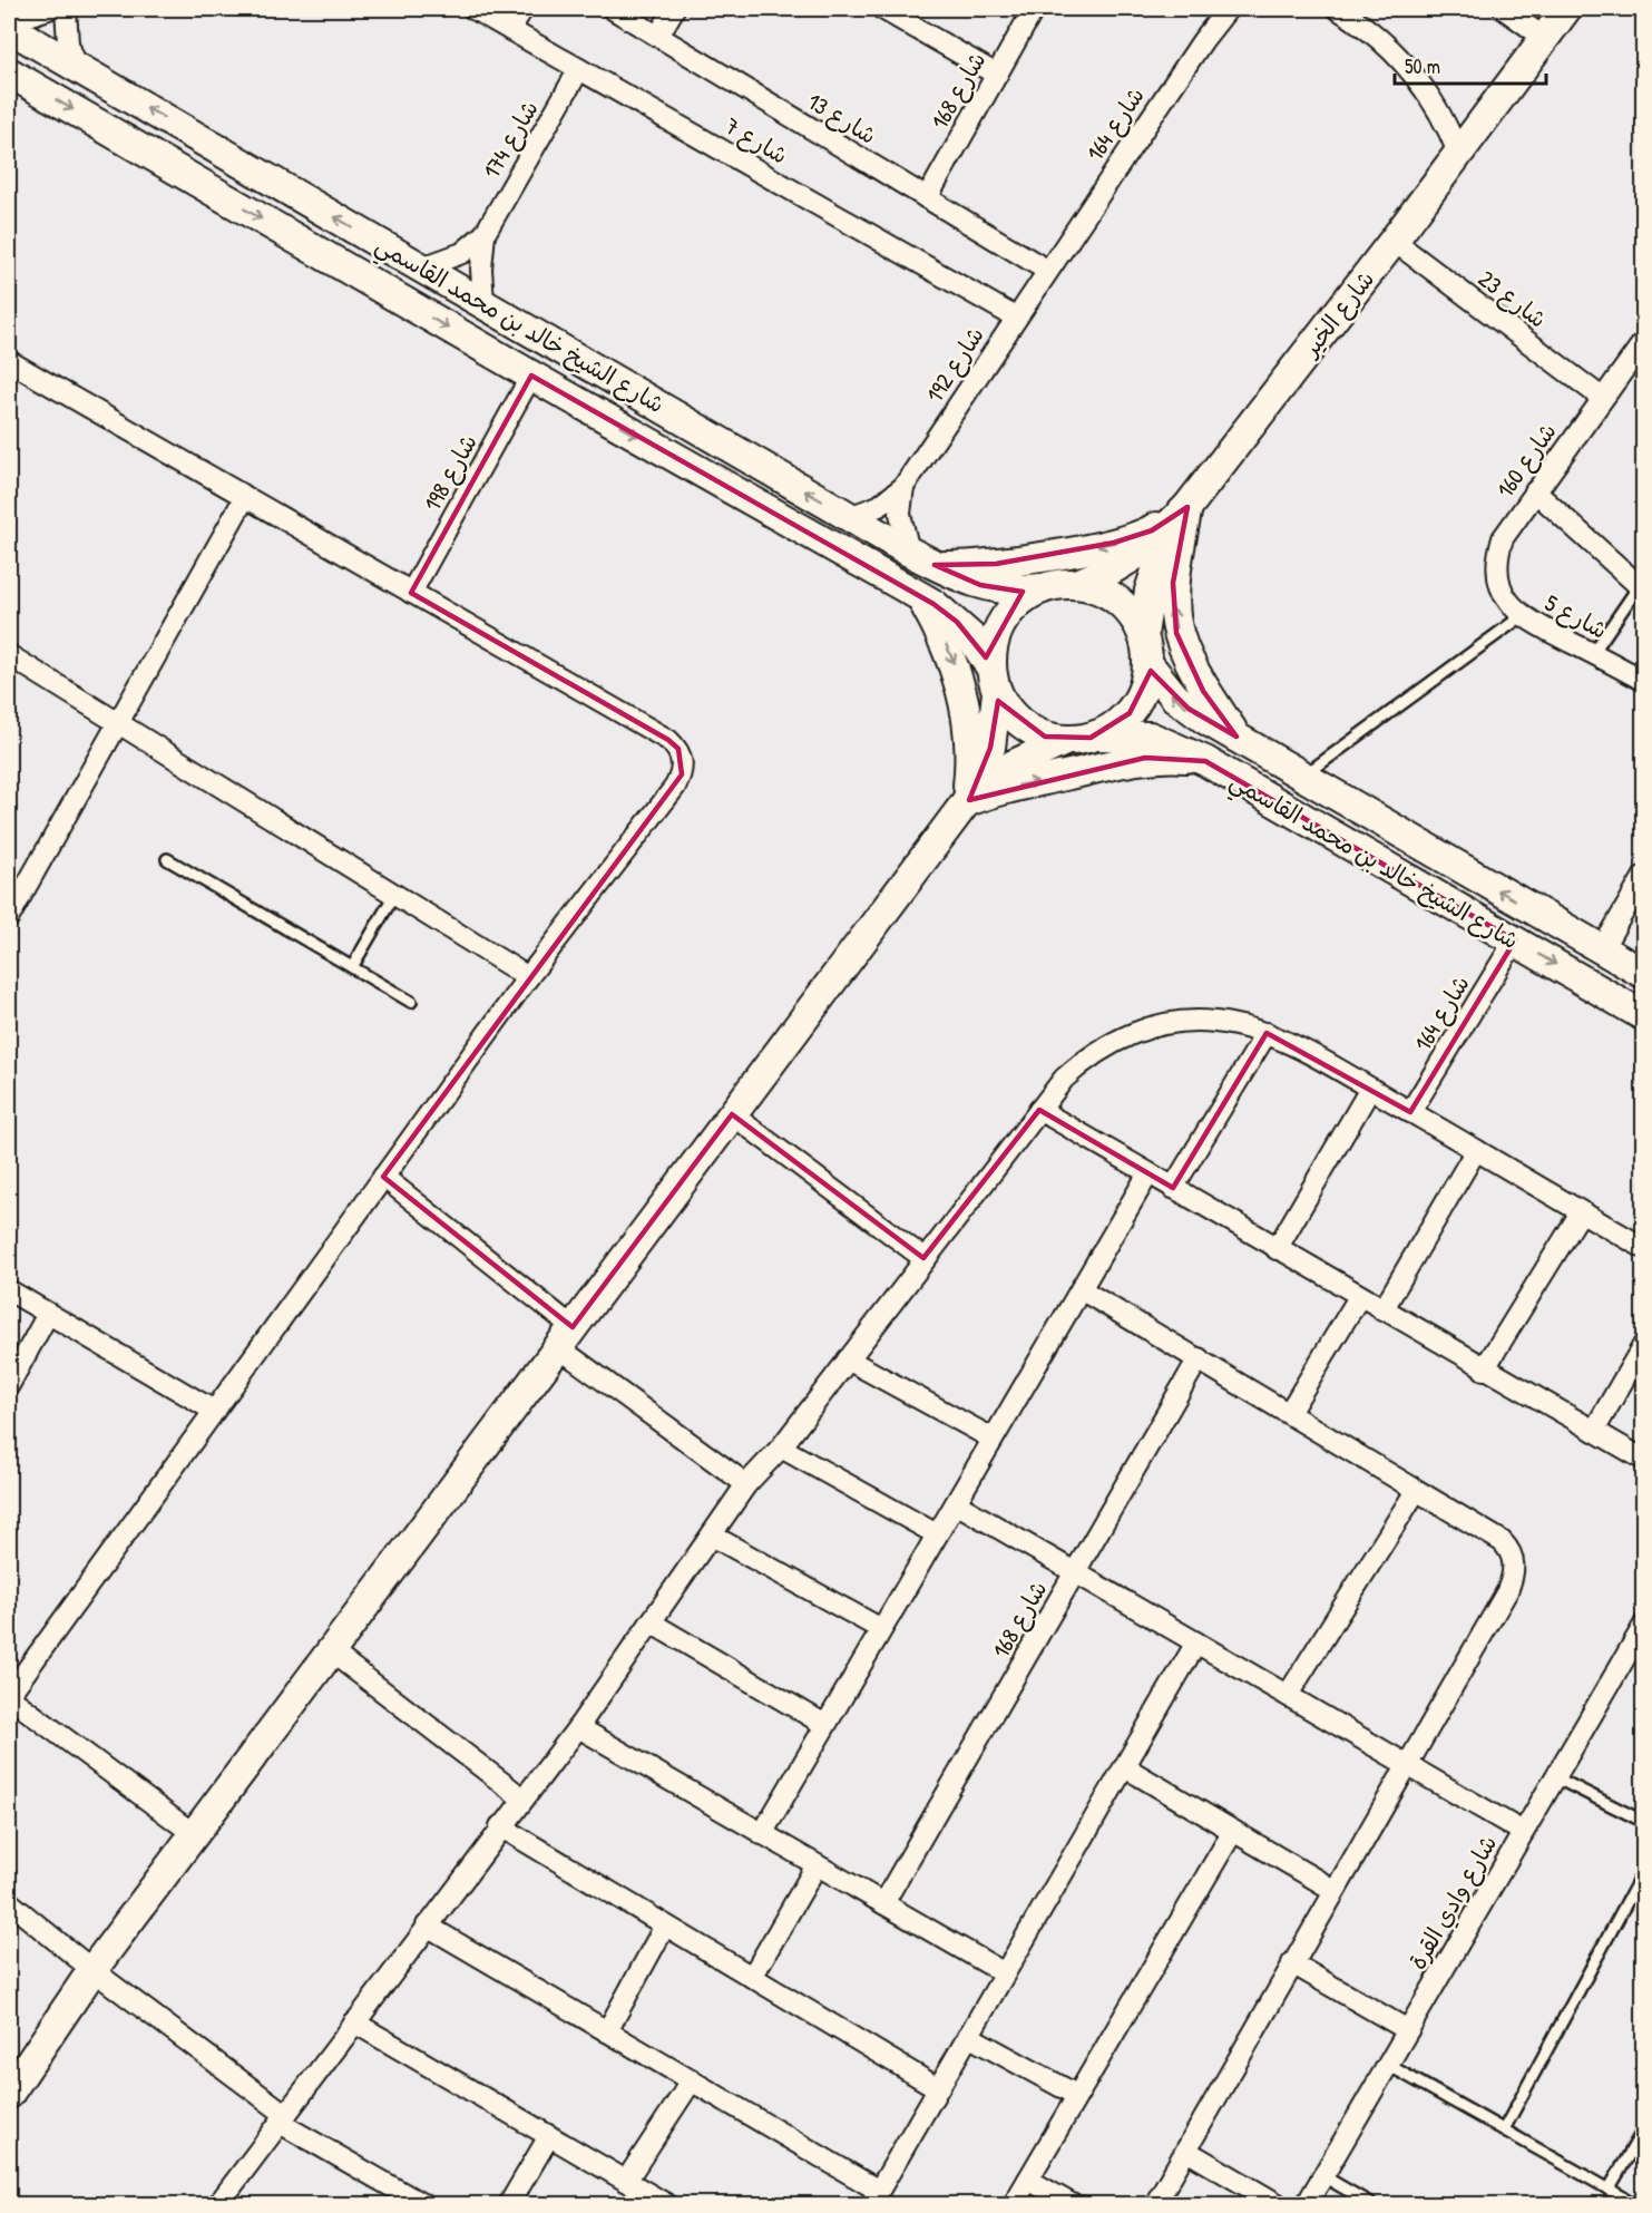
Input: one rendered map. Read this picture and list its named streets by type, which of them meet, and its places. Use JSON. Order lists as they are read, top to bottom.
{
  "streets": {
    "main road": ["شارع الخير", "شارع الشيخ خالد بن محمد القاسمي"],
    "street": [
      "شارع 168",
      "شارع 13",
      "شارع 164",
      "شارع 174",
      "شارع 7",
      "شارع 23",
      "شارع 192",
      "شارع 160",
      "شارع 198",
      "شارع 5",
      "شارع وادي القرة"
    ]
  },
  "crossings": [
    ["شارع 168", "شارع 13"],
    ["شارع 13", "شارع 164"],
    ["شارع 13", "شارع 192"],
    ["شارع 164", "شارع الشيخ خالد بن محمد القاسمي"],
    ["شارع 164", "شارع 192"],
    ["شارع 174", "شارع 7"],
    ["شارع 174", "شارع الشيخ خالد بن محمد القاسمي"],
    ["شارع 7", "شارع 192"],
    ["شارع 23", "شارع الخير"],
    ["شارع 23", "شارع 160"],
    ["شارع الخير", "شارع الشيخ خالد بن محمد القاسمي"],
    ["شارع الشيخ خالد بن محمد القاسمي", "شارع 192"],
    ["شارع الشيخ خالد بن محمد القاسمي", "شارع 198"],
    ["شارع 160", "شارع 5"]
  ],
  "scale_bar": "50 m"
}
